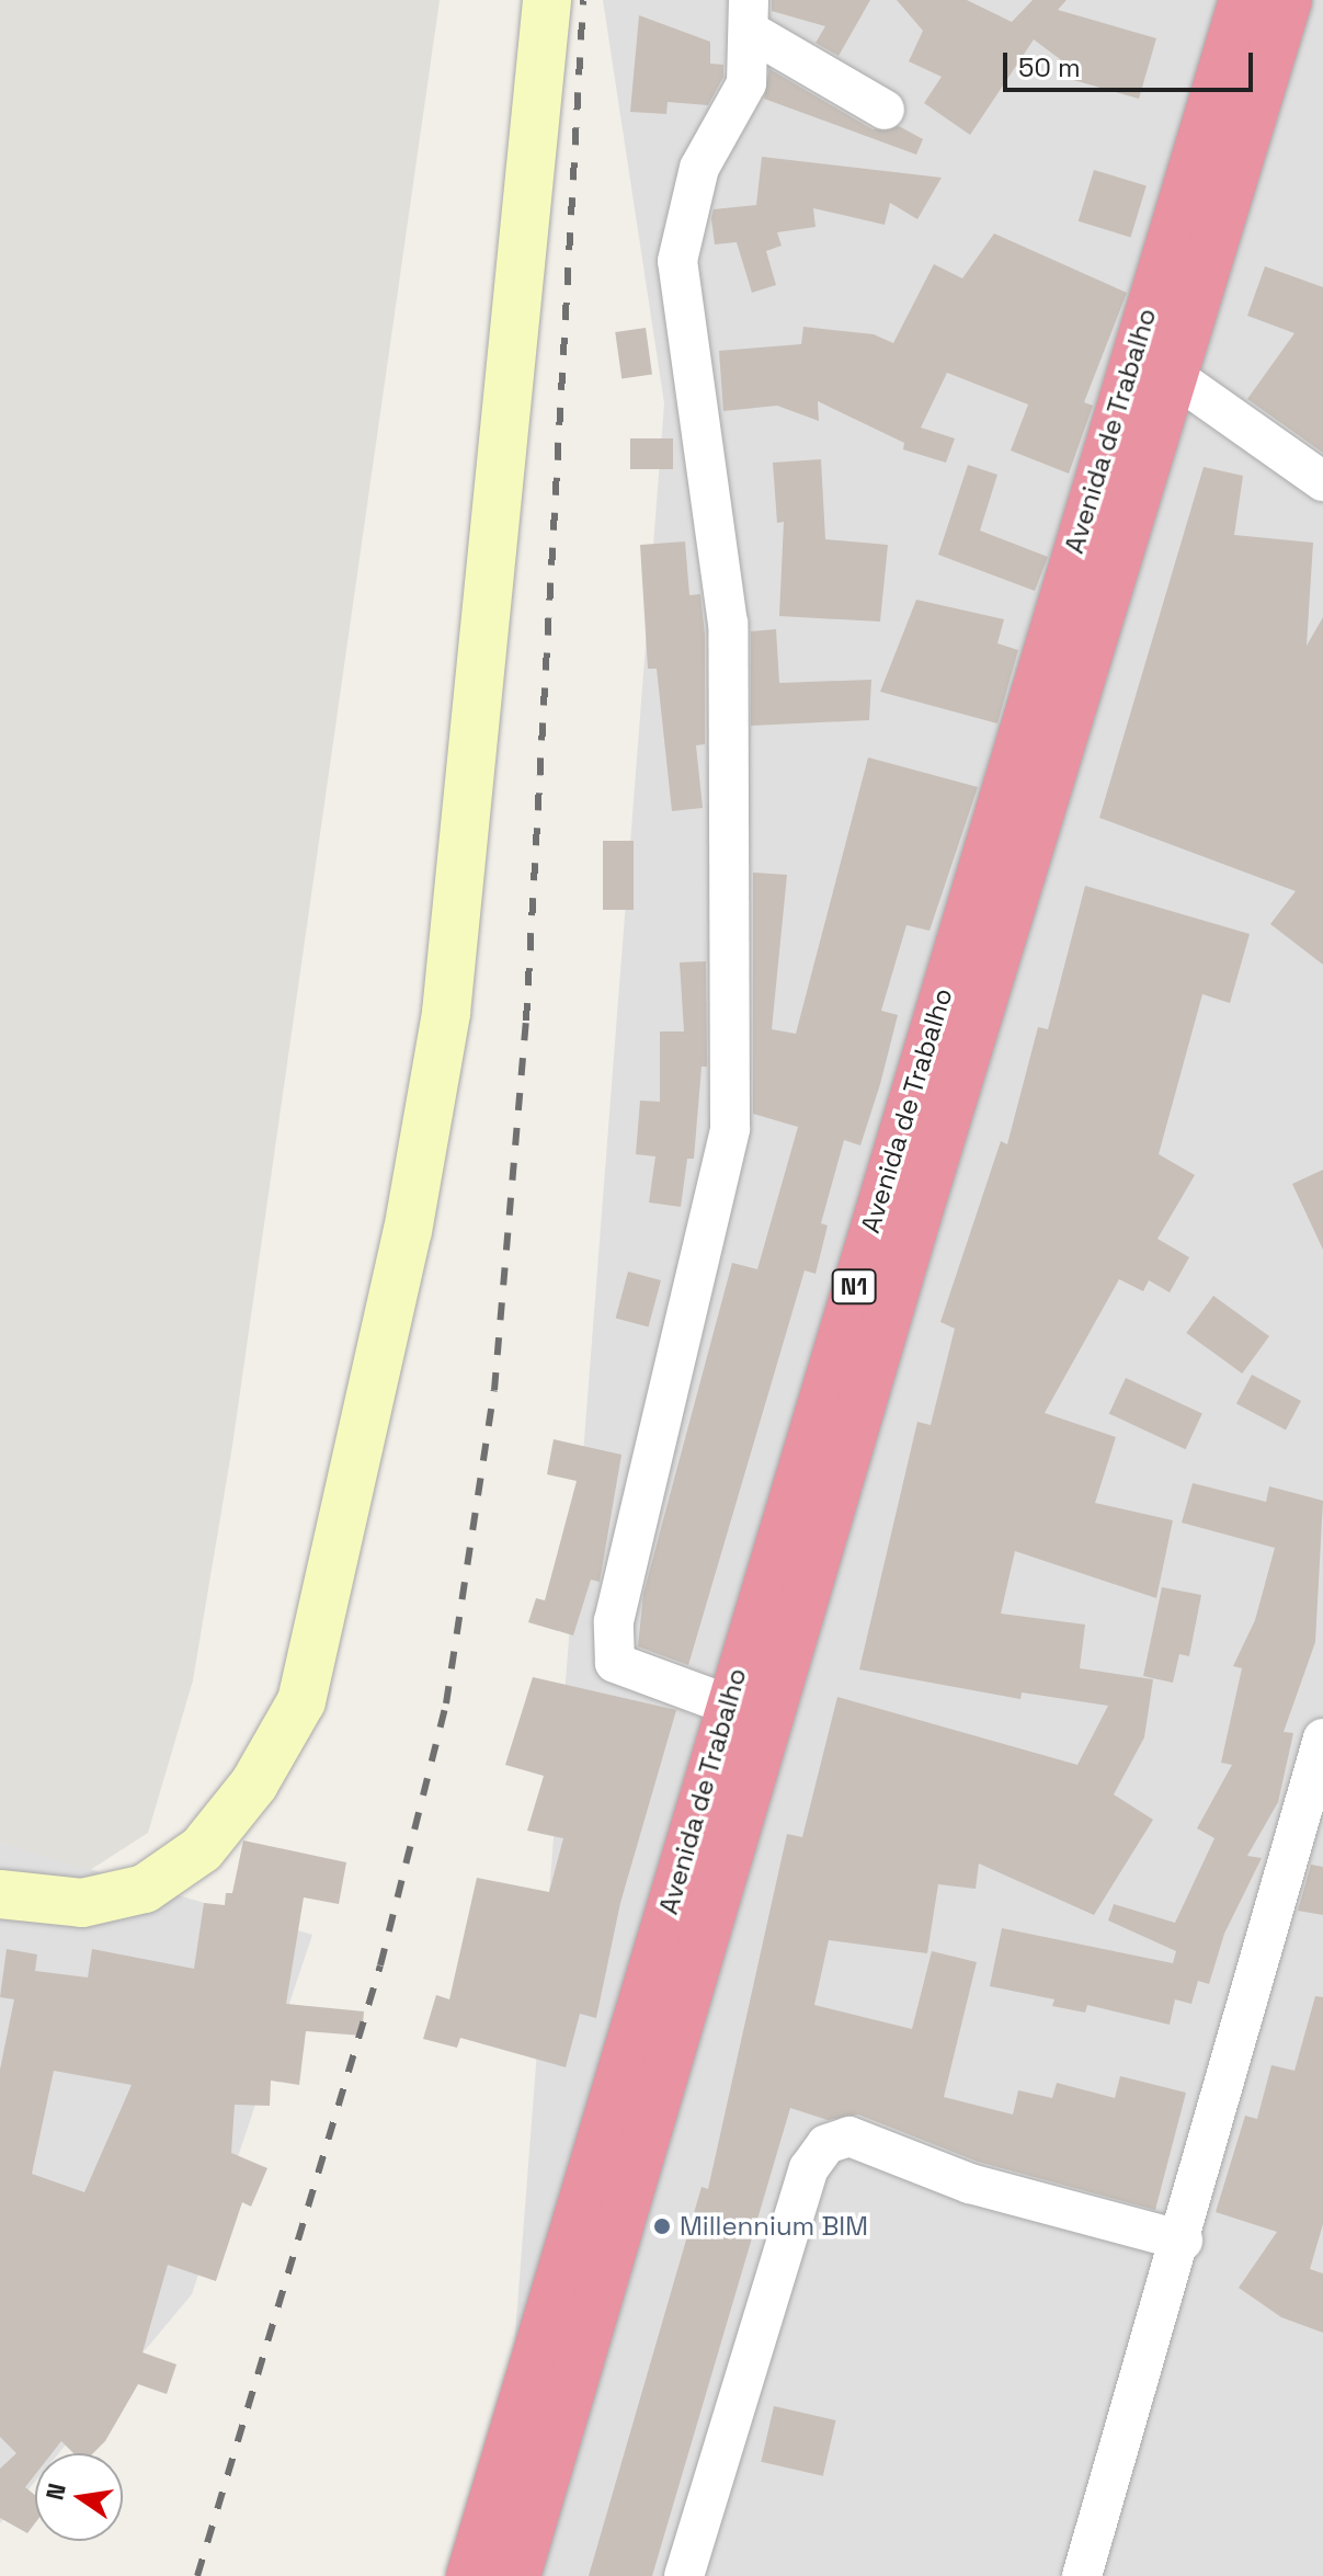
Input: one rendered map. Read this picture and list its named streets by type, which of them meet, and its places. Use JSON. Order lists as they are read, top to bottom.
{
  "streets": {
    "highway": ["Avenida de Trabalho", "N1"]
  },
  "places": ["Millennium BIM"],
  "scale_bar": "50 m",
  "north": "left"
}
